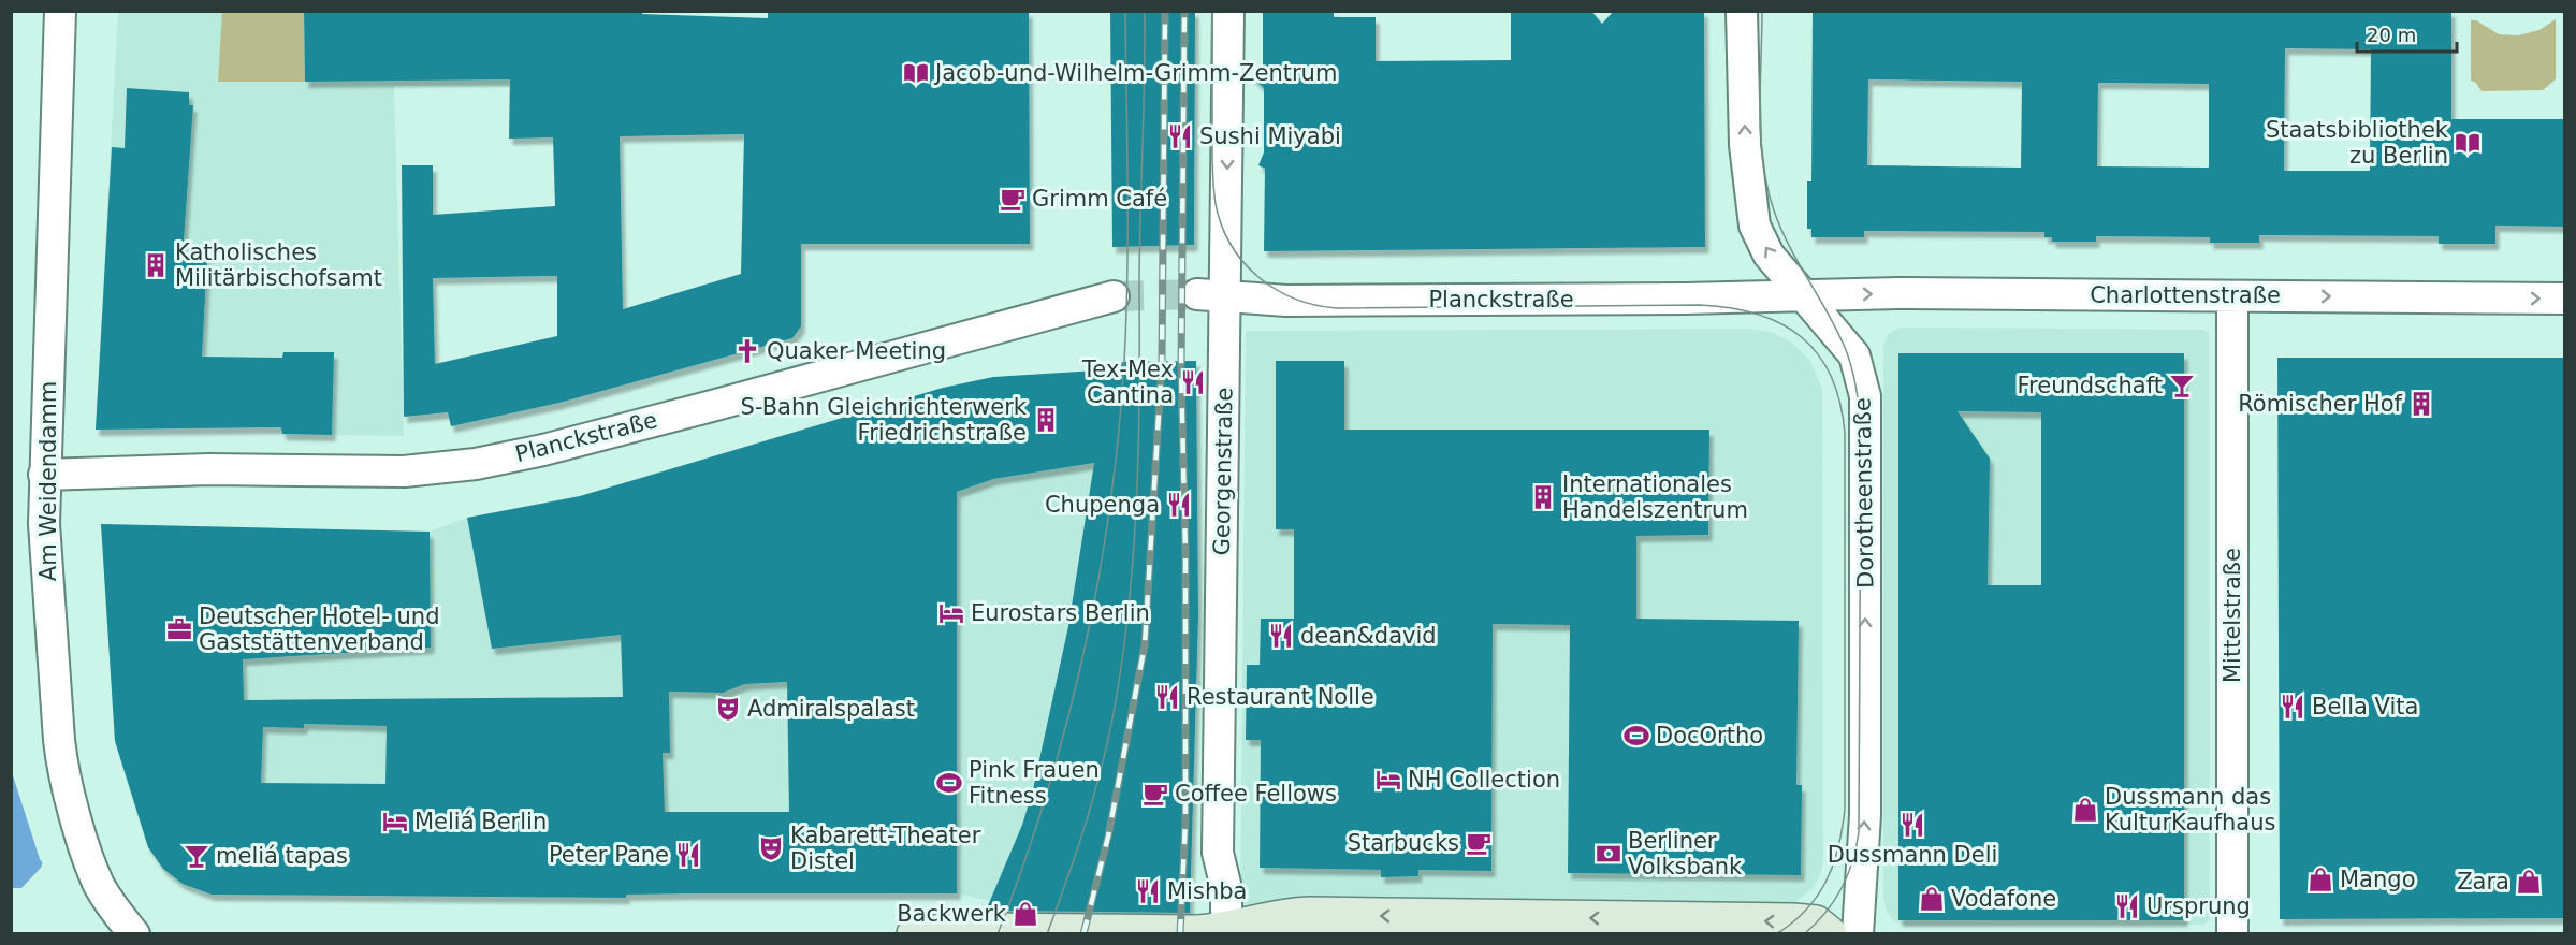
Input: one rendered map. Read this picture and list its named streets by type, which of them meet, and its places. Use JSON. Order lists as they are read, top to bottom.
{
  "streets": {
    "street": [
      "Charlottenstraße",
      "Planckstraße",
      "Georgenstraße",
      "Am Weidendamm",
      "Dorotheenstraße",
      "Mittelstraße"
    ]
  },
  "crossings": [
    ["Charlottenstraße", "Planckstraße"],
    ["Charlottenstraße", "Dorotheenstraße"],
    ["Charlottenstraße", "Mittelstraße"],
    ["Planckstraße", "Georgenstraße"],
    ["Planckstraße", "Am Weidendamm"],
    ["Planckstraße", "Dorotheenstraße"]
  ],
  "one_way": ["Charlottenstraße", "Dorotheenstraße"],
  "places": {
    "library": ["Jacob-und-Wilhelm-Grimm-Zentrum", "Staatsbibliothek zu Berlin"],
    "restaurant": [
      "Sushi Miyabi",
      "Tex-Mex Cantina",
      "Chupenga",
      "dean&david",
      "Restaurant Nolle",
      "Bella Vita",
      "Dussmann Deli",
      "Peter Pane",
      "Mishba",
      "Ursprung"
    ],
    "cafe": ["Grimm Café", "Coffee Fellows", "Starbucks"],
    "building": [
      "Katholisches Militärbischofsamt",
      "Römischer Hof",
      "S-Bahn Gleichrichterwerk Friedrichstraße",
      "Internationales Handelszentrum"
    ],
    "church": ["Quaker Meeting"],
    "bar": ["Freundschaft", "meliá tapas"],
    "hotel": ["Eurostars Berlin", "NH Collection", "Meliá Berlin"],
    "office": ["Deutscher Hotel- und Gaststättenverband"],
    "theatre": ["Admiralspalast", "Kabarett-Theater Distel"],
    "sports": ["DocOrtho", "Pink Frauen Fitness"],
    "shop": [
      "Dussmann das KulturKaufhaus",
      "Mango",
      "Zara",
      "Vodafone",
      "Backwerk"
    ],
    "bank": ["Berliner Volksbank"]
  },
  "scale_bar": "20 m"
}
